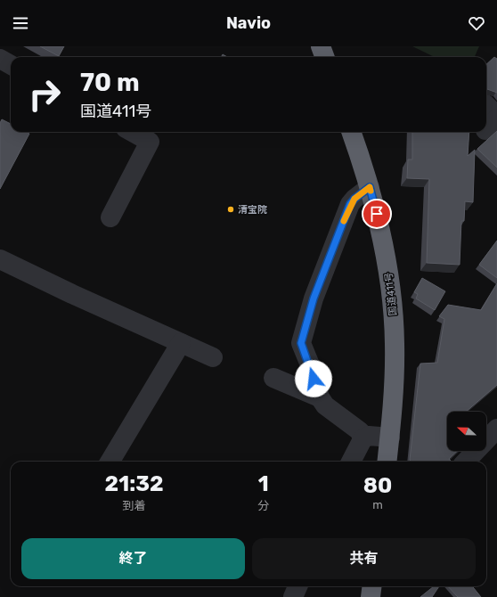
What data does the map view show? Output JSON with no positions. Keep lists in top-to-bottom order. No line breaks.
{"streets":{"highway":["国道411号"]},"places":["清宝院"],"north":"left","page":{"header":"Navio","turn":["70 m","国道411号"],"eta":["21:32","到着","1","分","80","m"],"buttons":["終了","共有"]}}
